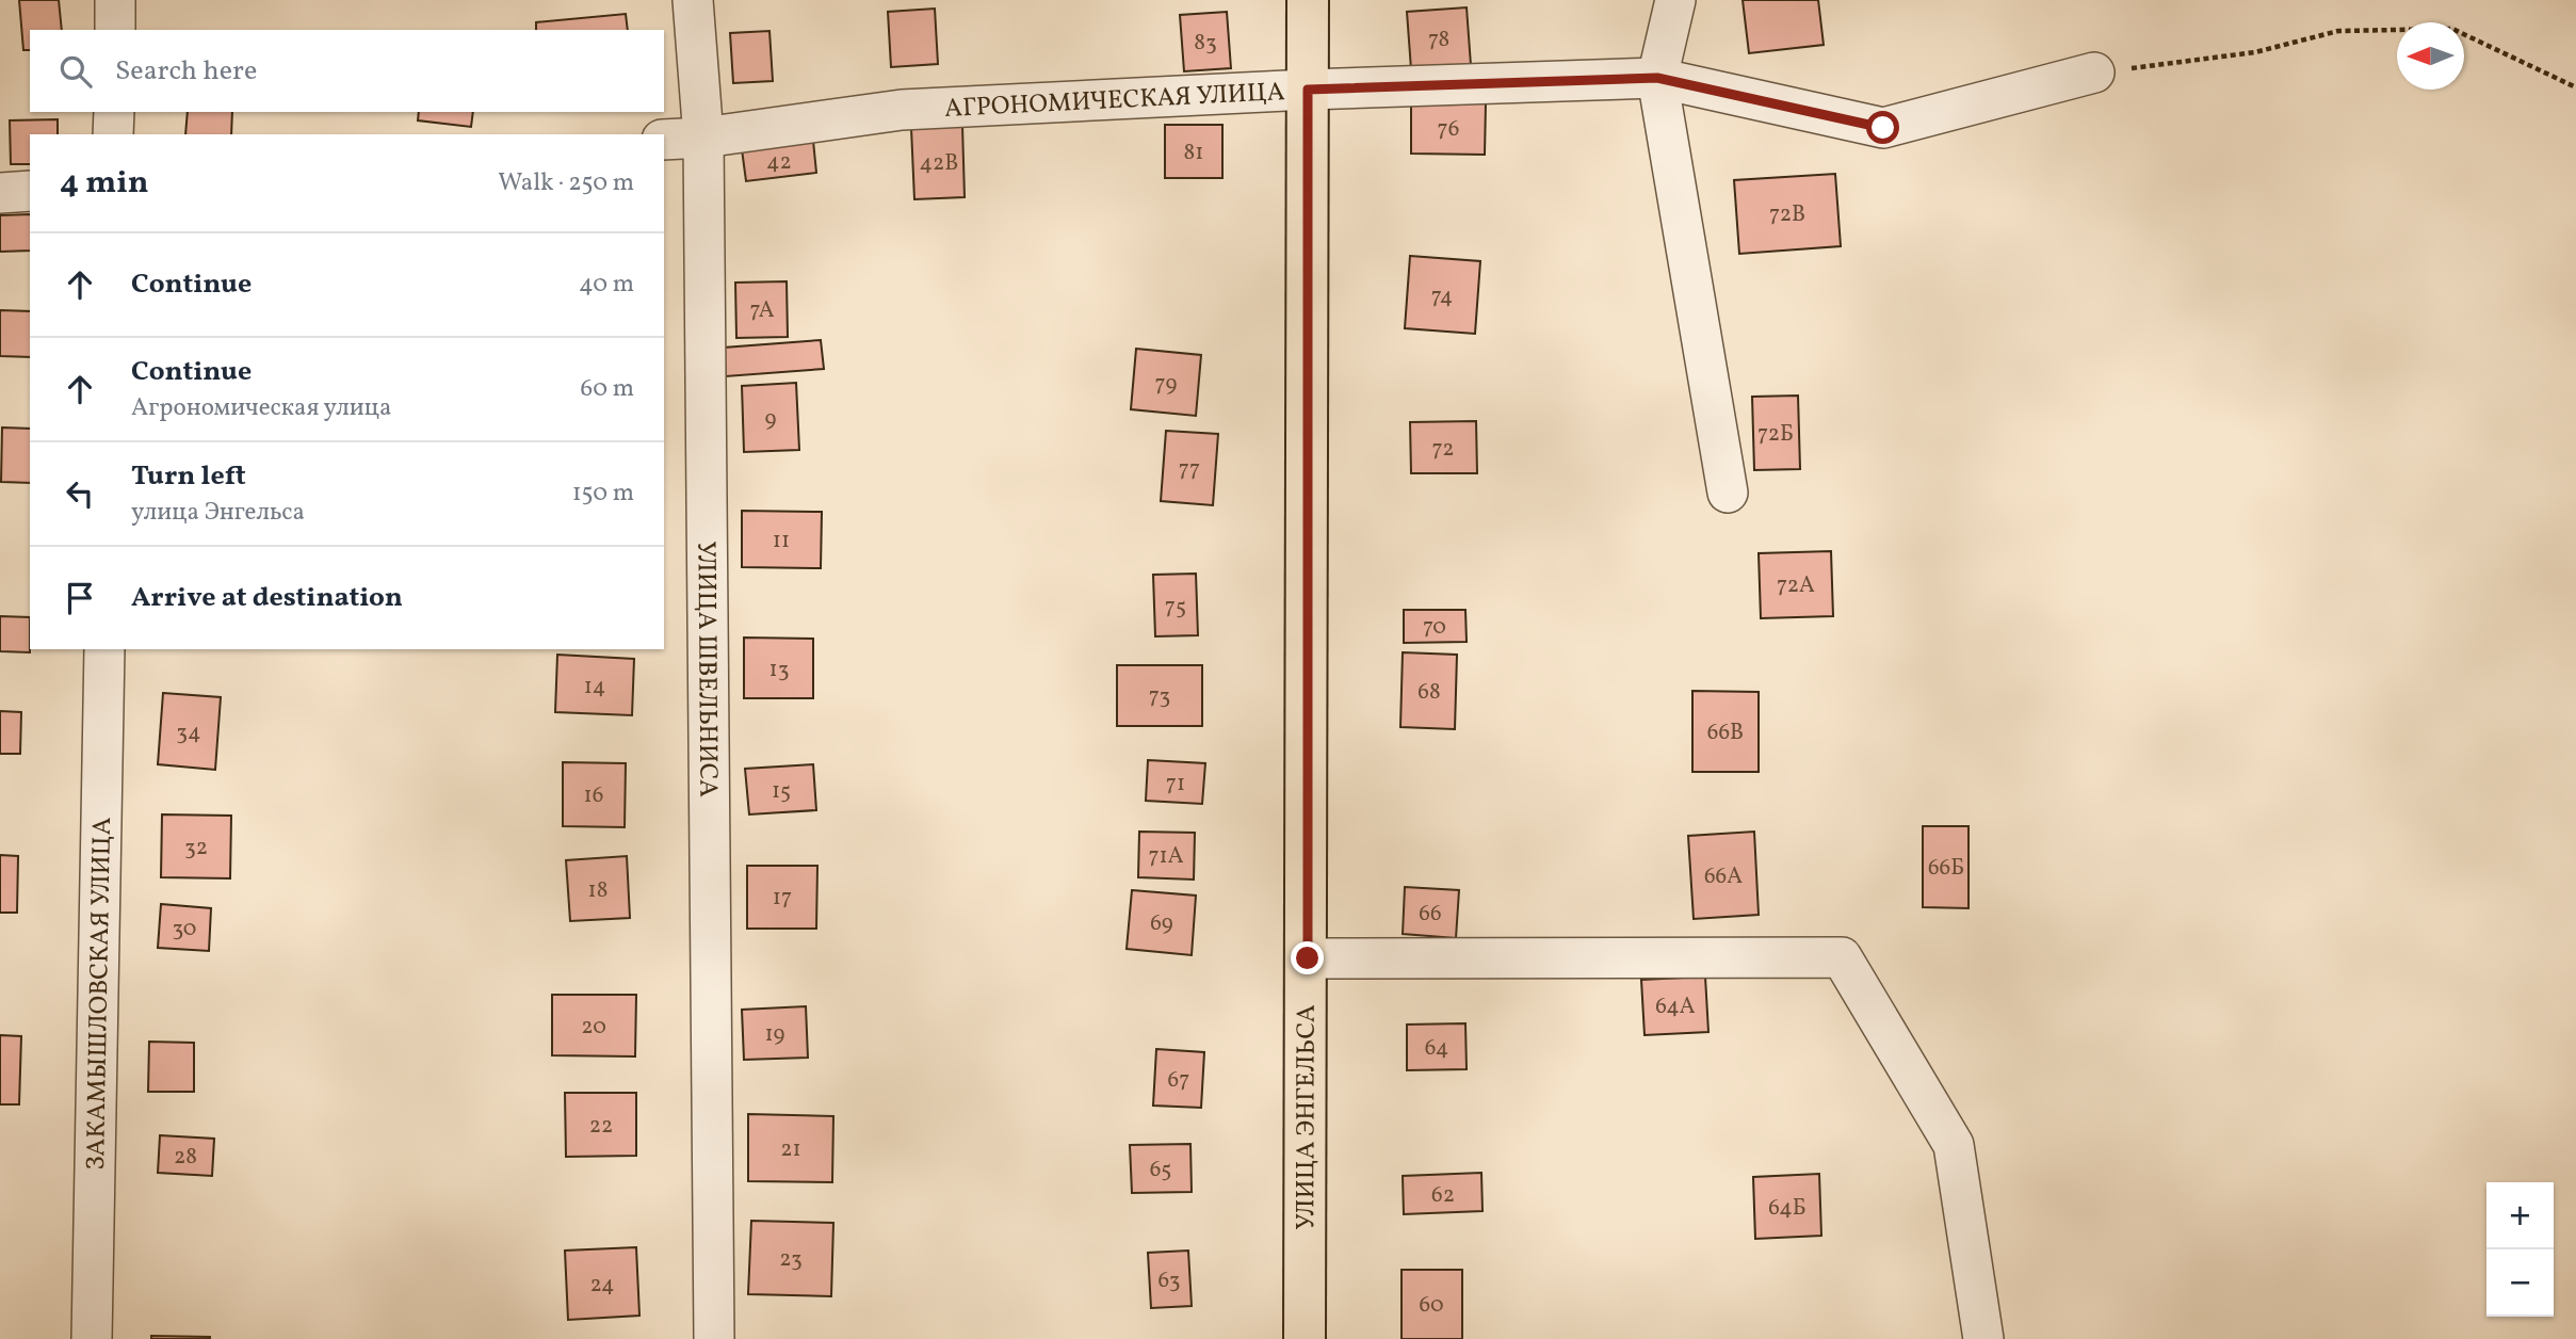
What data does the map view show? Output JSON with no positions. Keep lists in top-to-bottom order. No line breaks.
{"streets":{"main road":["УЛИЦА ЭНГЕЛЬСА"],"street":["АГРОНОМИЧЕСКАЯ УЛИЦА","УЛИЦА ШВЕЛЬНИСА","ЗАКАМЫШЛОВСКАЯ УЛИЦА"]},"crossings":[["АГРОНОМИЧЕСКАЯ УЛИЦА","УЛИЦА ШВЕЛЬНИСА"],["АГРОНОМИЧЕСКАЯ УЛИЦА","УЛИЦА ЭНГЕЛЬСА"]],"house_numbers":["78","83","76","81","42","42В","72В","74","7А","79","9","72Б","72","77","11","72А","75","70","13","14","68","73","34","66В","71","15","16","32","71А","66Б","66А","18","17","66","69","30","64А","20","19","64","67","22","21","28","65","62","64Б","23","63","24","60"],"north":"left","page":{"search":"Search here","heading":["4 min","Walk · 250 m"],"list":[["Continue","40 m"],["Continue","Агрономическая улица","60 m"],["Turn left","улица Энгельса","150 m"],"Arrive at destination"],"map_buttons":["+","−"]}}
